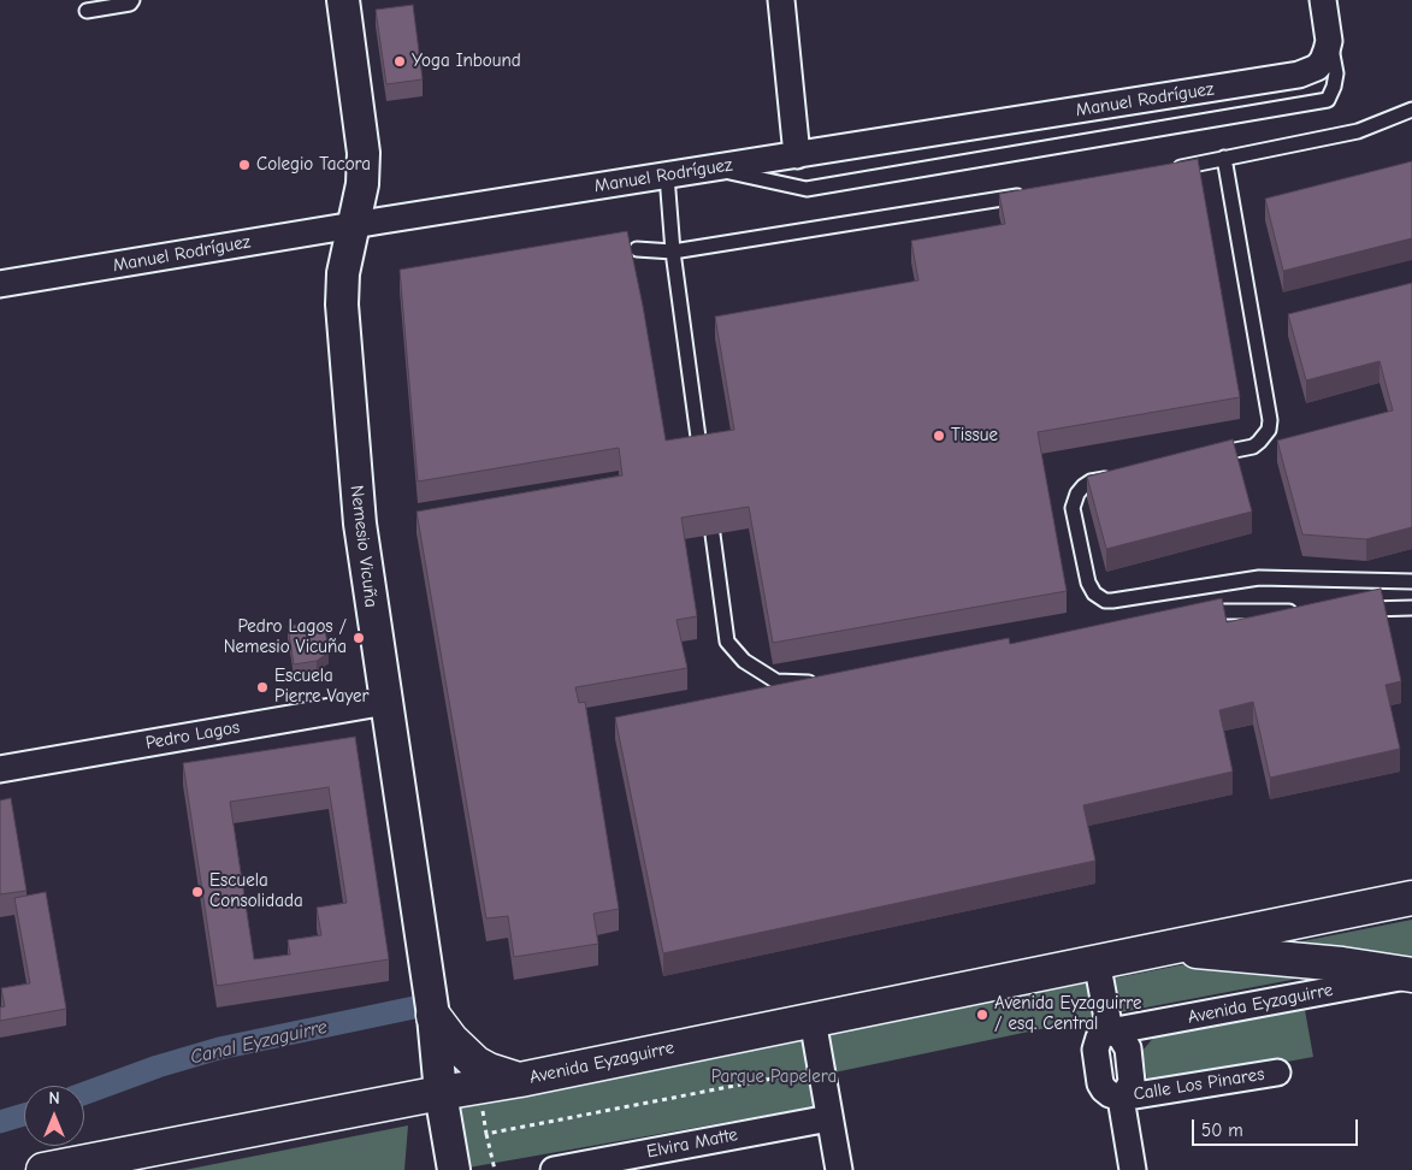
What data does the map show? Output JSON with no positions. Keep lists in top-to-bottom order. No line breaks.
{"streets":{"main road":["Avenida Eyzaguirre"],"street":["Manuel Rodríguez","Nemesio Vicuña","Pedro Lagos","Calle Los Pinares","Elvira Matte"]},"crossings":[["Manuel Rodríguez","Nemesio Vicuña"],["Nemesio Vicuña","Pedro Lagos"],["Nemesio Vicuña","Avenida Eyzaguirre"]],"water":["Canal Eyzaguirre"],"parks":["Parque Papelera"],"places":["Yoga Inbound","Colegio Tacora","Tissue","Pedro Lagos / Nemesio Vicuña","Escuela Pierre Vayer","Escuela Consolidada","Avenida Eyzaguirre / esq. Central"],"scale_bar":"50 m","north":"top"}
